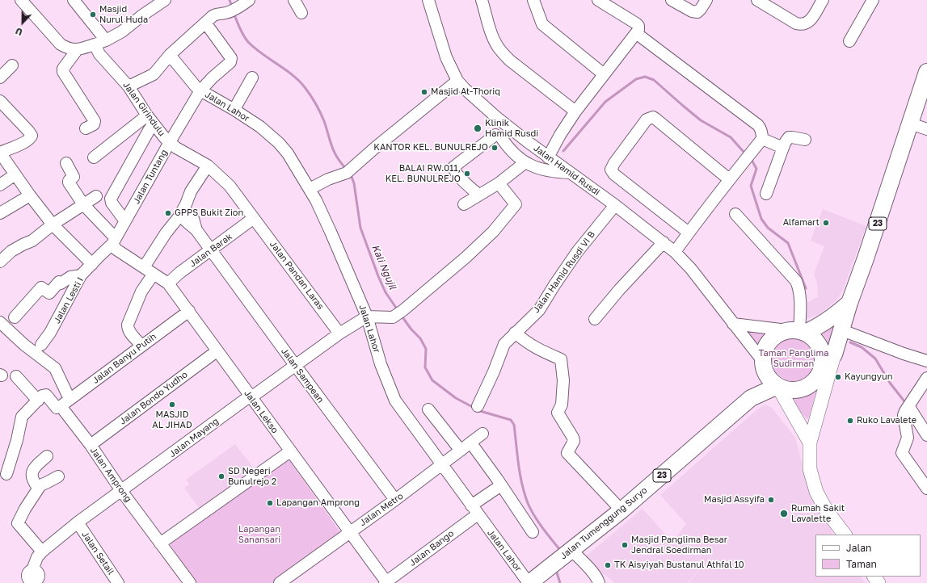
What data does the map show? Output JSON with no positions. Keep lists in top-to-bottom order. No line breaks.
{"streets":{"highway":["23","Jalan Tumenggung Suryo"],"street":["Jalan Lahor","Jalan Girindulu","Jalan Hamid Rusdi","Jalan Tuntang","Jalan Barak","Jalan Hamid Rusdi VI B","Jalan Pandan Laras","Jalan Lesti I","Jalan Banyu Putih","Jalan Sampean","Jalan Bondo Yudho","Jalan Lekso","Jalan Mayang","Jalan Amprong","Jalan Metro","Jalan Bango","Jalan Setail"]},"crossings":[["Jalan Lahor","Jalan Tuntang"],["Jalan Lahor","Jalan Mayang"],["Jalan Lahor","Jalan Metro"],["Jalan Lahor","Jalan Tumenggung Suryo"],["Jalan Lahor","Jalan Bango"],["Jalan Girindulu","Jalan Tuntang"],["Jalan Girindulu","Jalan Barak"],["Jalan Girindulu","Jalan Pandan Laras"],["Jalan Hamid Rusdi","23"],["Jalan Hamid Rusdi","Jalan Hamid Rusdi VI B"],["Jalan Hamid Rusdi","Jalan Tumenggung Suryo"],["Jalan Tuntang","Jalan Lesti I"],["Jalan Tuntang","Jalan Lekso"],["23","Jalan Tumenggung Suryo"],["Jalan Barak","Jalan Pandan Laras"],["Jalan Barak","Jalan Sampean"],["Jalan Barak","Jalan Lekso"],["Jalan Pandan Laras","Jalan Mayang"],["Jalan Lesti I","Jalan Lekso"],["Jalan Banyu Putih","Jalan Lekso"],["Jalan Banyu Putih","Jalan Amprong"],["Jalan Sampean","Jalan Mayang"],["Jalan Sampean","Jalan Metro"],["Jalan Bondo Yudho","Jalan Lekso"],["Jalan Bondo Yudho","Jalan Amprong"],["Jalan Lekso","Jalan Mayang"],["Jalan Lekso","Jalan Metro"],["Jalan Lekso","Jalan Bango"],["Jalan Mayang","Jalan Amprong"],["Jalan Mayang","Jalan Setail"]],"water":["Kali Ngujil"],"parks":["Taman Panglima Sudirman","Lapangan Sanansari"],"places":["Masjid Nurul Huda","Masjid At-Thoriq","Klinik Hamid Rusdi","KANTOR KEL. BUNULREJO","BALAI RW.011, KEL. BUNULREJO","GPPS Bukit Zion","Alfamart","Kayungyun","MASJID AL JIHAD","Ruko Lavalete","SD Negeri Bunulrejo 2","Masjid Assyifa","Lapangan Amprong","Rumah Sakit Lavalette","Masjid Panglima Besar Jendral Soedirman","TK Aisyiyah Bustanul Athfal 10"],"legend":["Jalan","Taman"],"north":"bottom"}
